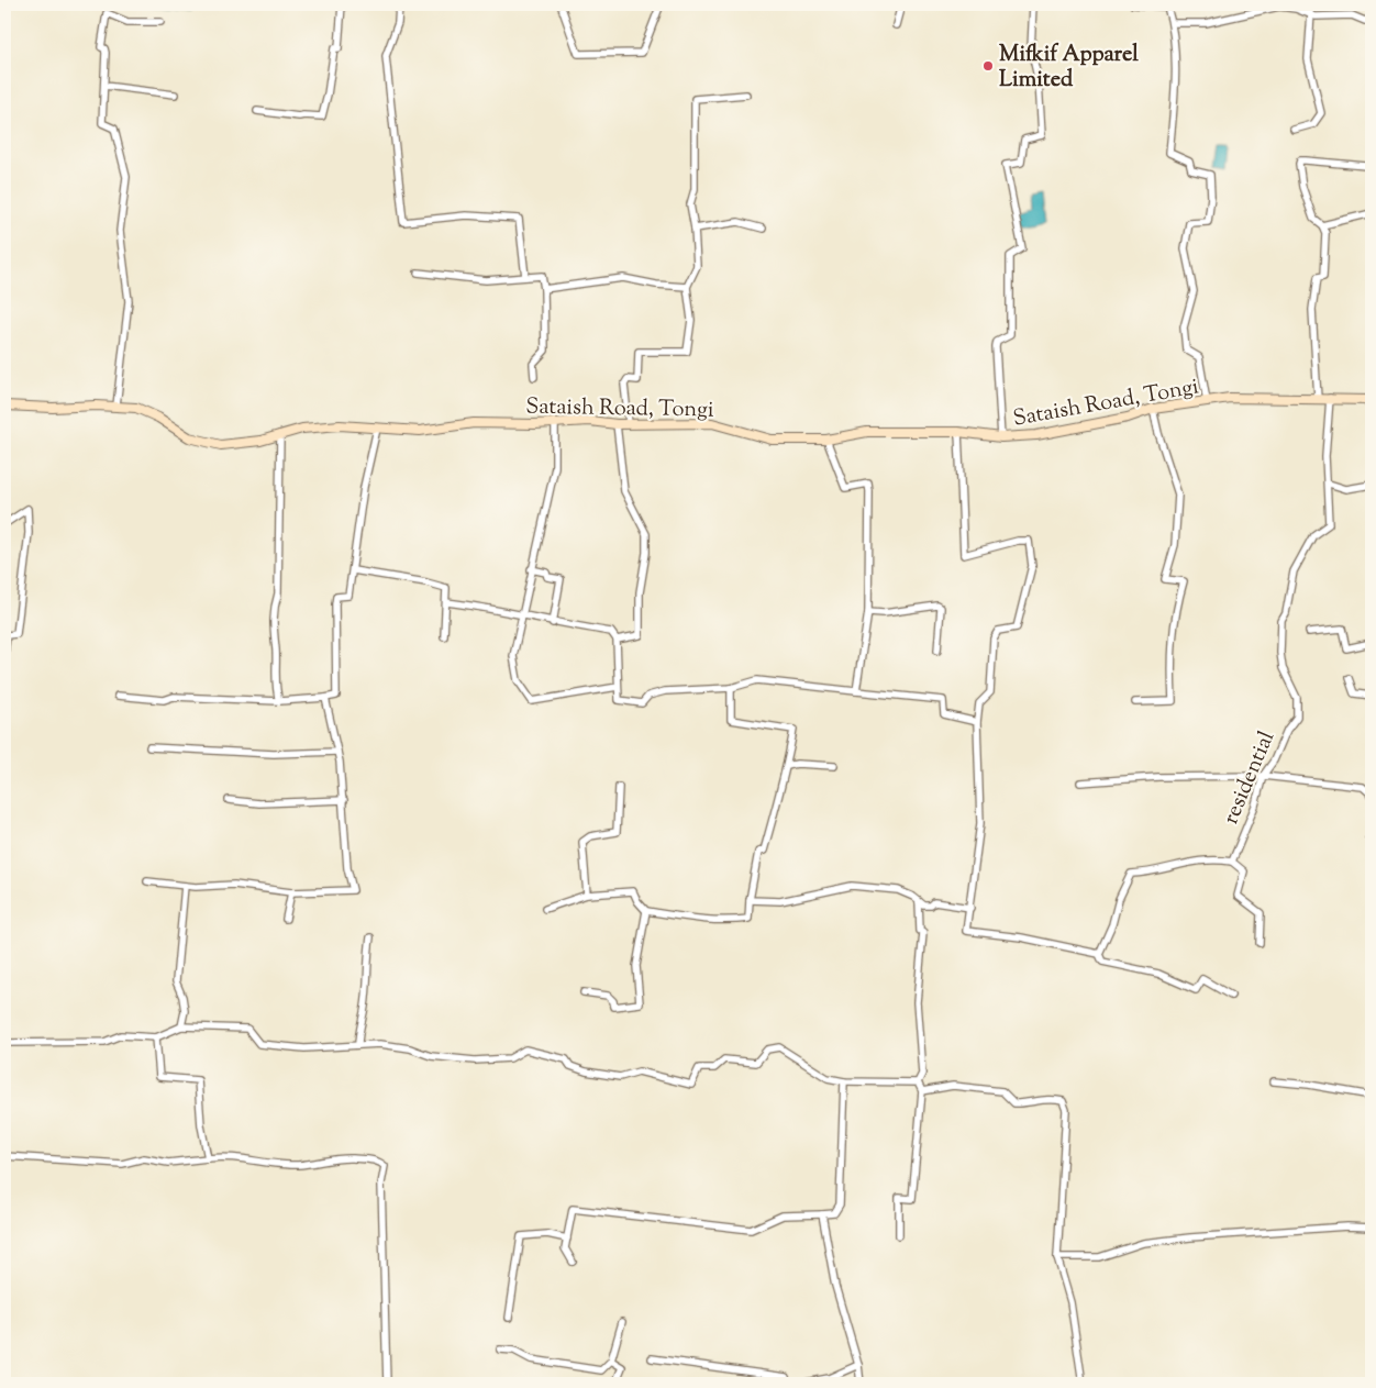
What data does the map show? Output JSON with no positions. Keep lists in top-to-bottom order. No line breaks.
{"streets":{"street":["Sataish Road, Tongi","residential"]},"crossings":[["Sataish Road, Tongi","residential"]],"places":["Mifkif Apparel Limited"]}
